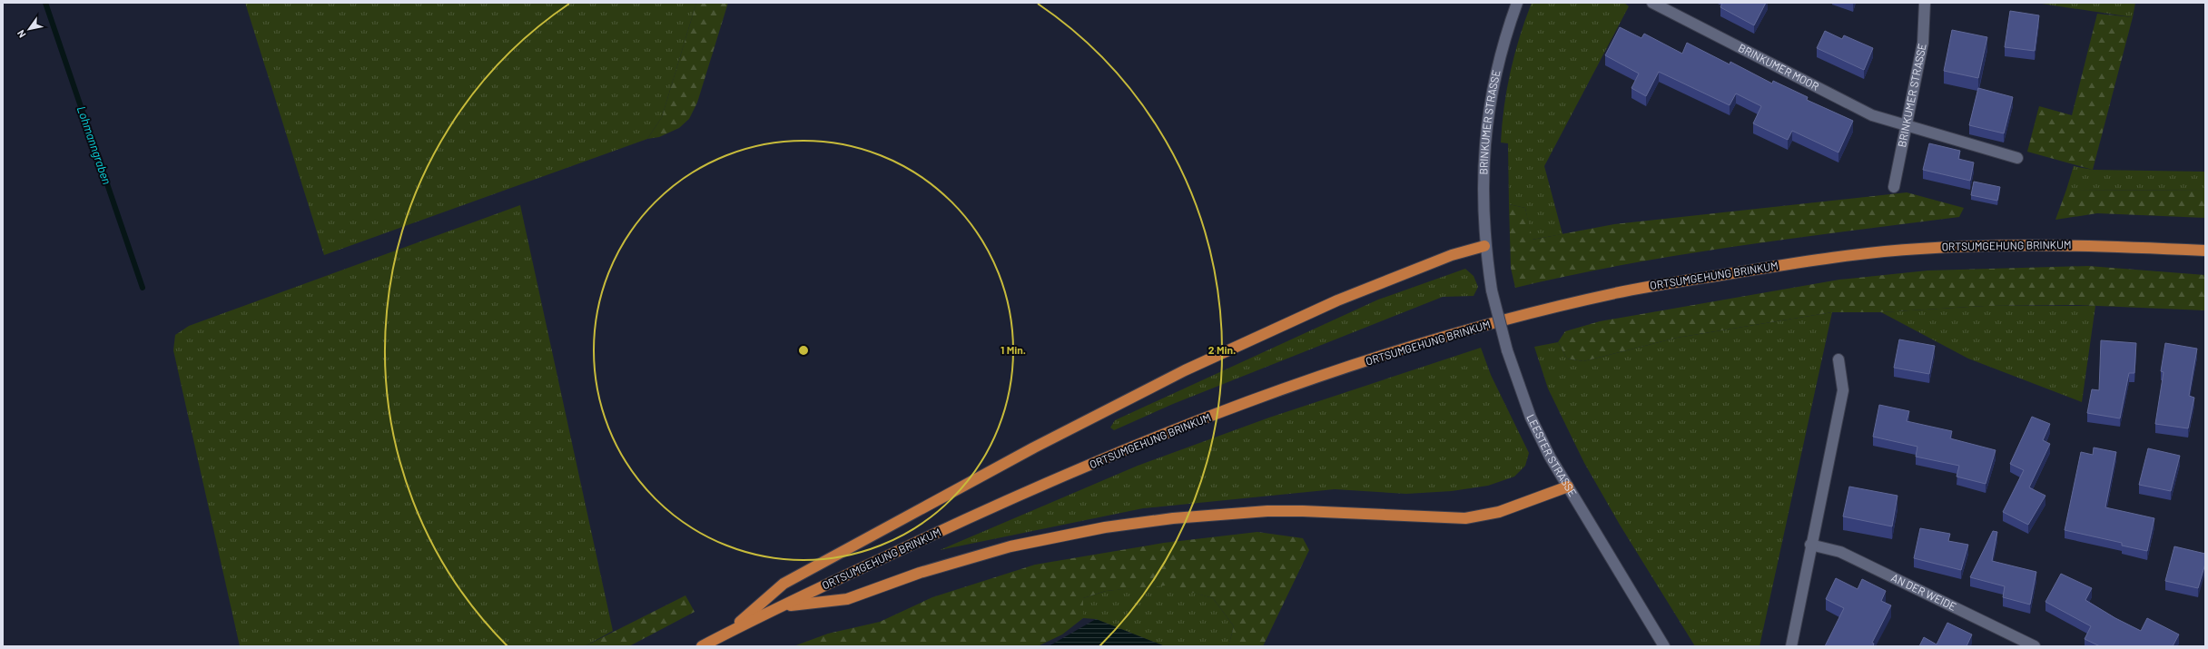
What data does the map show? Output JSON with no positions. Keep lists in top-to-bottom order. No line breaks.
{"streets":{"highway":["ORTSUMGEHUNG BRINKUM"],"street":["BRINKUMER MOOR","BRINKUMER STRASSE","LEESTER STRASSE","AN DER WEIDE"]},"crossings":[["BRINKUMER MOOR","BRINKUMER STRASSE"],["BRINKUMER STRASSE","LEESTER STRASSE"]],"water":["Lohmanngraben"],"north":"bottom left","rings":["1 Min.","2 Min."]}
